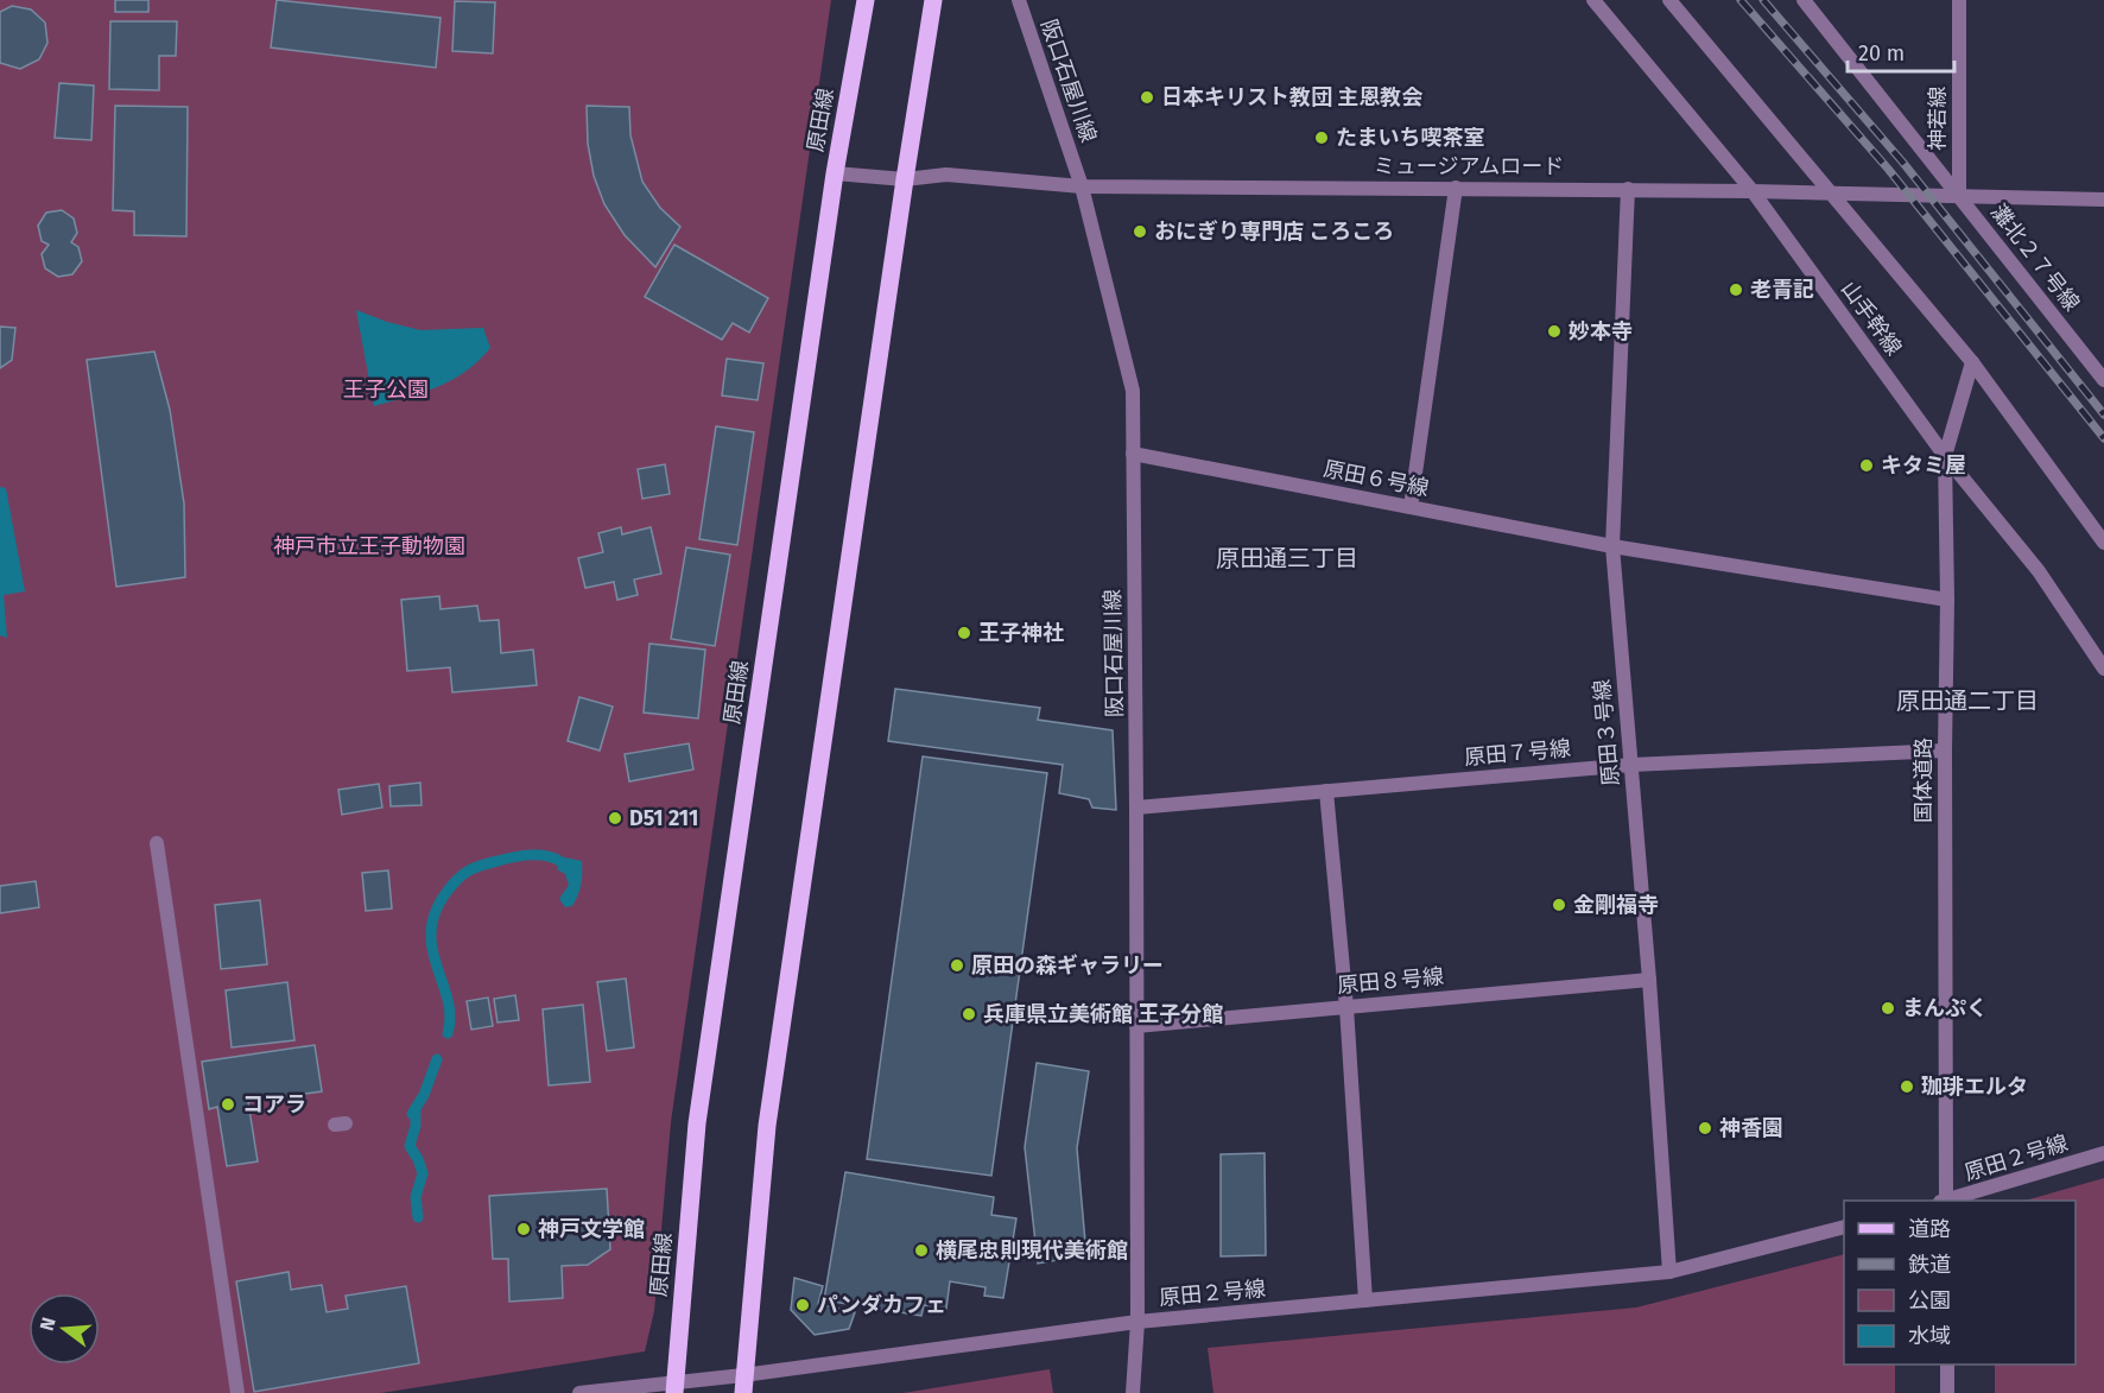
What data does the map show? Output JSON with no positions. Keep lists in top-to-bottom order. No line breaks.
{"streets":{"main road":["原田線"],"street":["阪口石屋川線","神若線","ミュージアムロード","灘北２７号線","山手幹線","原田６号線","原田３号線","原田７号線","国体道路","原田８号線","原田２号線"]},"crossings":[["阪口石屋川線","ミュージアムロード"],["阪口石屋川線","原田６号線"],["阪口石屋川線","原田７号線"],["阪口石屋川線","原田８号線"],["阪口石屋川線","原田２号線"],["神若線","ミュージアムロード"],["神若線","灘北２７号線"],["原田線","ミュージアムロード"],["原田線","原田２号線"],["ミュージアムロード","灘北２７号線"],["ミュージアムロード","山手幹線"],["ミュージアムロード","原田３号線"],["山手幹線","国体道路"],["原田６号線","原田３号線"],["原田６号線","国体道路"],["原田３号線","原田７号線"],["原田３号線","原田８号線"],["原田３号線","原田２号線"],["原田７号線","国体道路"]],"districts":["原田通三丁目","原田通二丁目"],"parks":["王子公園","神戸市立王子動物園"],"places":["日本キリスト教団 主恩教会","たまいち喫茶室","おにぎり専門店 ころころ","老青記","妙本寺","キタミ屋","王子神社","D51 211","金剛福寺","原田の森ギャラリー","まんぷく","兵庫県立美術館 王子分館","珈琲エルタ","コアラ","神香園","神戸文学館","横尾忠則現代美術館","パンダカフェ"],"legend":["道路","鉄道","公園","水域"],"scale_bar":"20 m","north":"left"}
